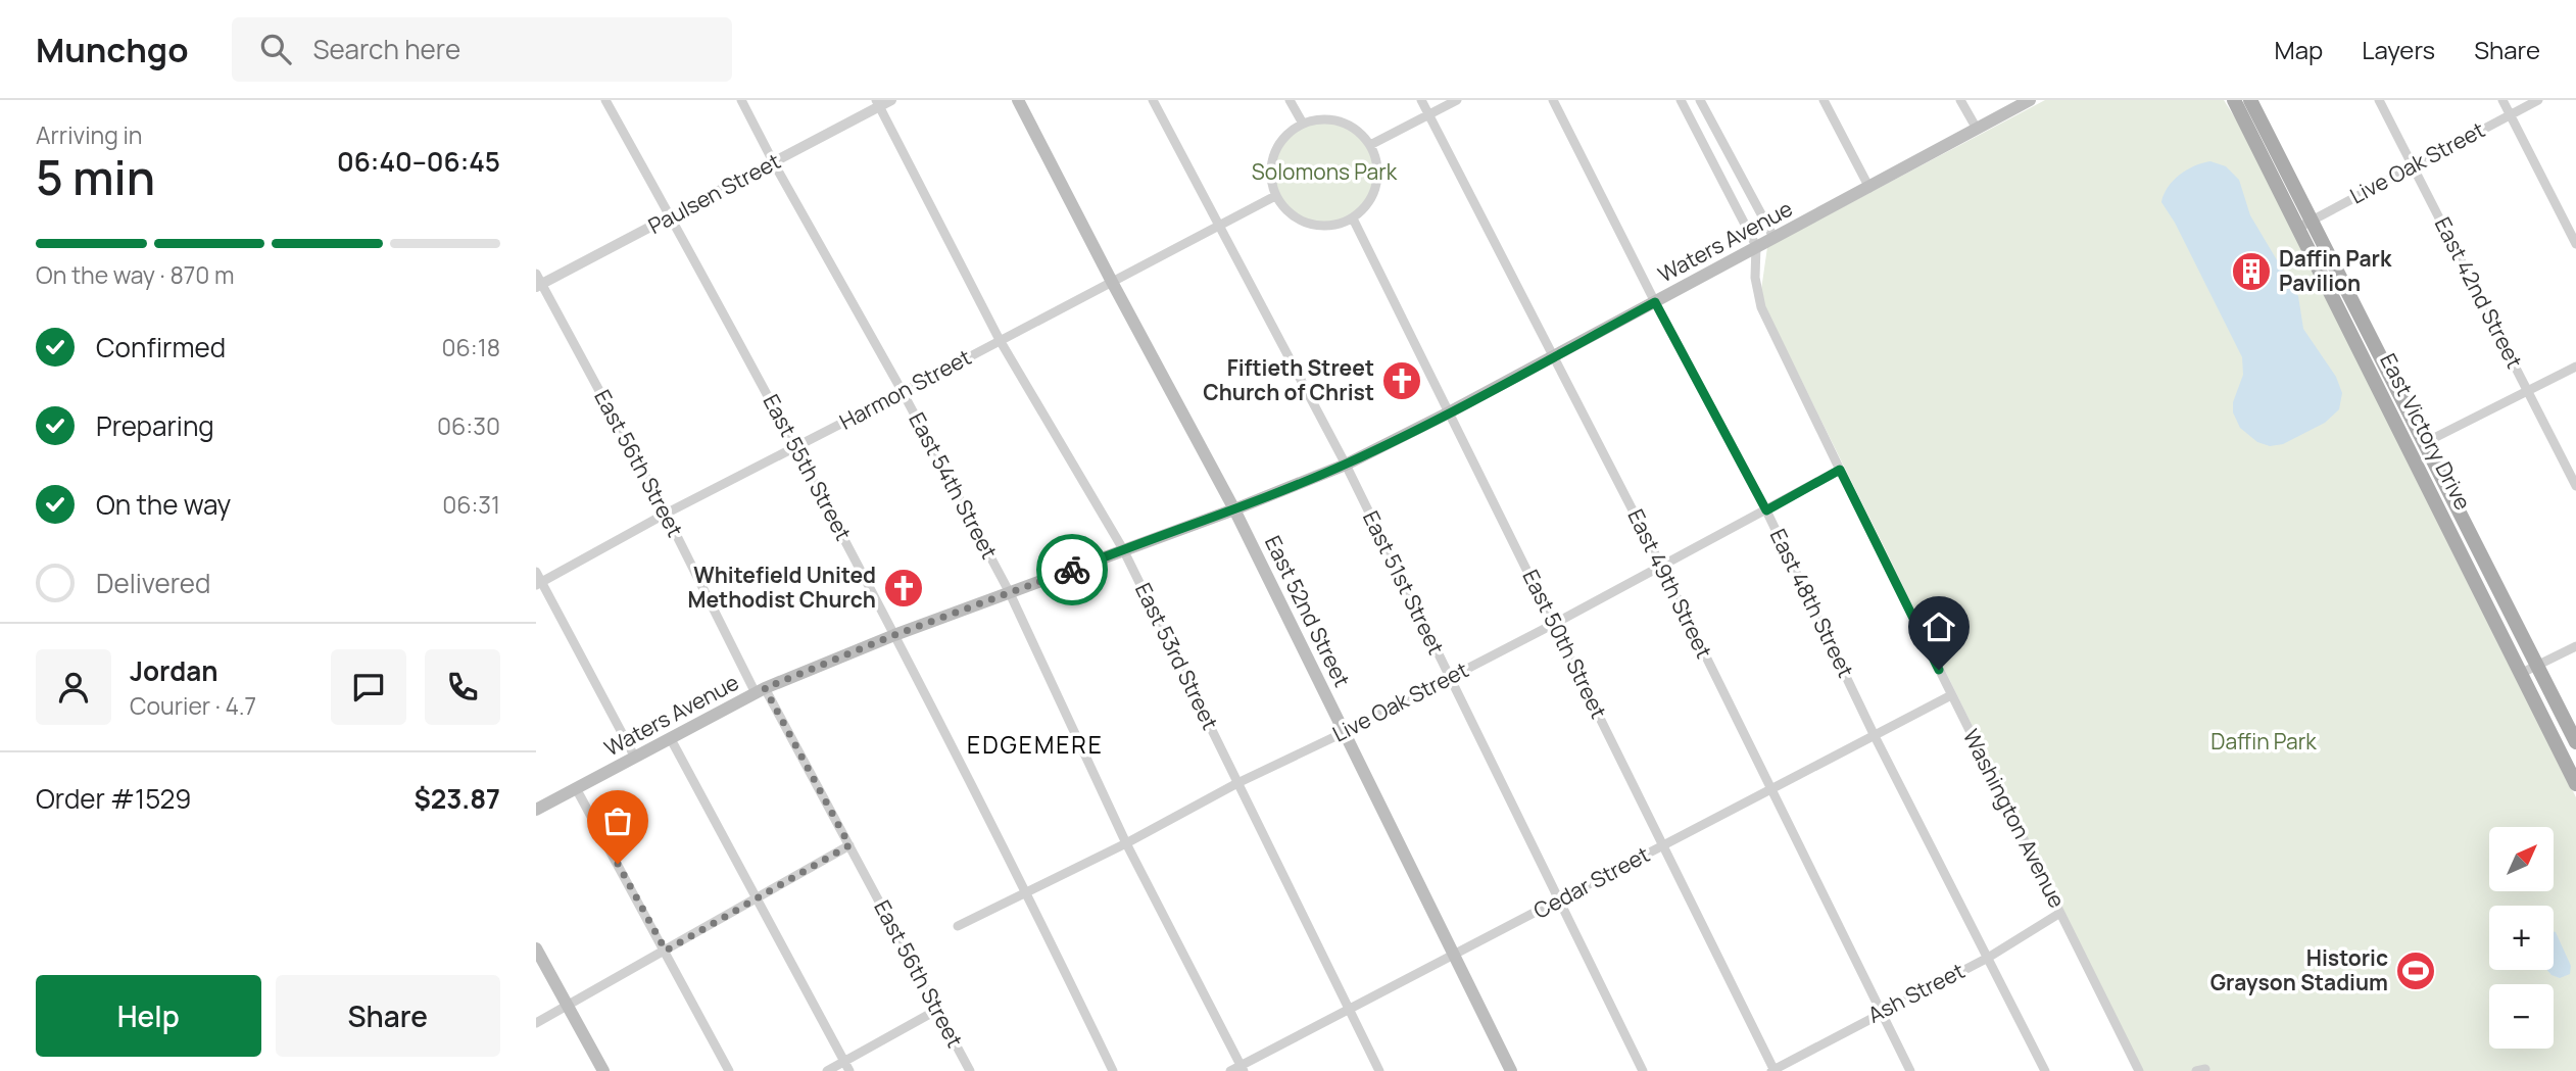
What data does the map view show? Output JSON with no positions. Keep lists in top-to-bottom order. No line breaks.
{"streets":{"main road":["Waters Avenue","East Victory Drive","East 52nd Street"],"street":["Live Oak Street","Paulsen Street","East 42nd Street","Harmon Street","East 56th Street","East 55th Street","East 54th Street","East 51st Street","East 49th Street","East 48th Street","East 50th Street","East 53rd Street","Washington Avenue","Cedar Street","Ash Street"]},"crossings":[["Live Oak Street","East 42nd Street"],["Live Oak Street","East Victory Drive"],["Live Oak Street","East 55th Street"],["Live Oak Street","East 54th Street"],["Live Oak Street","East 51st Street"],["Live Oak Street","East 49th Street"],["Live Oak Street","East 48th Street"],["Live Oak Street","East 52nd Street"],["Live Oak Street","East 50th Street"],["Live Oak Street","East 53rd Street"],["Live Oak Street","Washington Avenue"],["Paulsen Street","East 56th Street"],["Paulsen Street","East 55th Street"],["Paulsen Street","East 54th Street"],["Paulsen Street","East 53rd Street"],["Waters Avenue","East 56th Street"],["Waters Avenue","East 55th Street"],["Waters Avenue","East 54th Street"],["Waters Avenue","East 51st Street"],["Waters Avenue","East 49th Street"],["Waters Avenue","East 48th Street"],["Waters Avenue","East 52nd Street"],["Waters Avenue","East 50th Street"],["Waters Avenue","East 53rd Street"],["Waters Avenue","Washington Avenue"],["Harmon Street","East 56th Street"],["Harmon Street","East 55th Street"],["Harmon Street","East 54th Street"],["Harmon Street","East 51st Street"],["Harmon Street","East 52nd Street"],["Harmon Street","East 50th Street"],["Harmon Street","East 53rd Street"],["East 54th Street","Cedar Street"],["East 51st Street","Cedar Street"],["East 49th Street","Cedar Street"],["East 49th Street","Ash Street"],["East 48th Street","Cedar Street"],["East 48th Street","Ash Street"],["East 52nd Street","Cedar Street"],["East 50th Street","Cedar Street"],["East 50th Street","Ash Street"],["East 53rd Street","Cedar Street"],["Washington Avenue","Cedar Street"],["Washington Avenue","Ash Street"]],"districts":["EDGEMERE"],"parks":["Solomons Park","Daffin Park"],"places":{"building":["Daffin Park Pavilion"],"church":["Fiftieth Street Church of Christ","Whitefield United Methodist Church"],"sports":["Historic Grayson Stadium"]},"north":"top right","page":{"header":"Munchgo","search":"Search here","nav":["Map","Layers","Share"],"heading":["5 min","Arriving in","06:40–06:45"],"panel":["Jordan","Courier · 4.7","Order #1529","$23.87"],"bar":"On the way · 870 m","list":[["Confirmed","06:18"],["Preparing","06:30"],["On the way","06:31"],"Delivered"],"map_buttons":["+","−"],"buttons":["Help","Share"]}}
